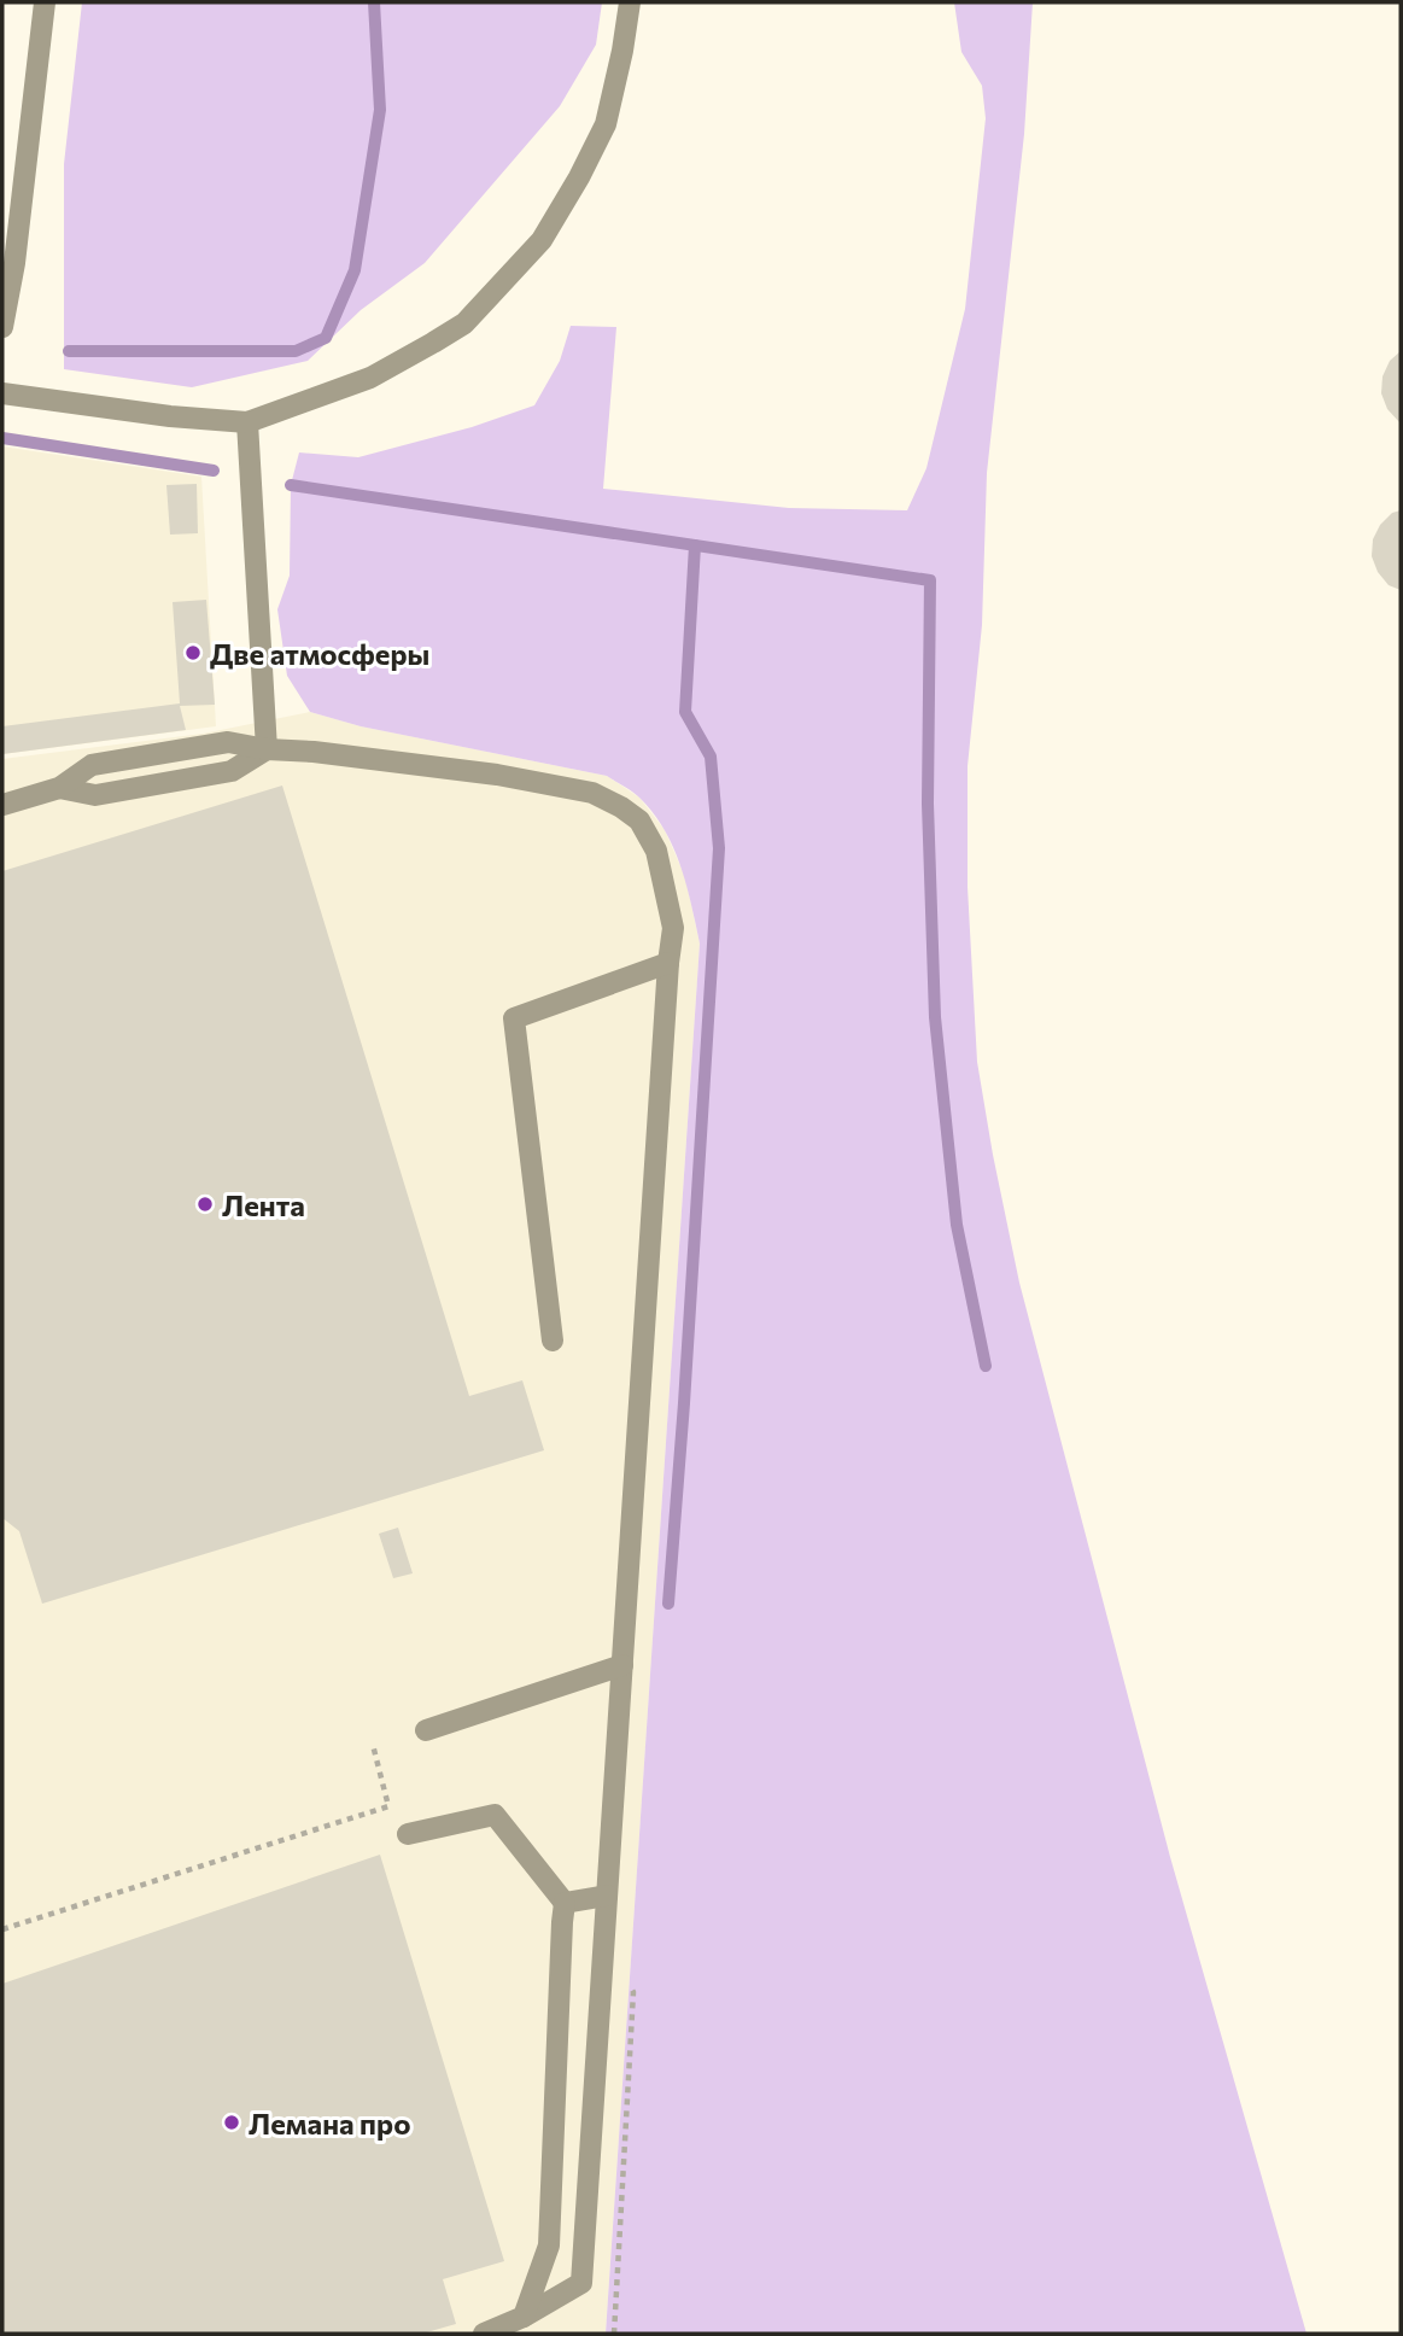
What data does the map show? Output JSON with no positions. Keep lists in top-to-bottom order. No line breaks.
{"places":["Две атмосферы","Лента","Лемана про"]}
